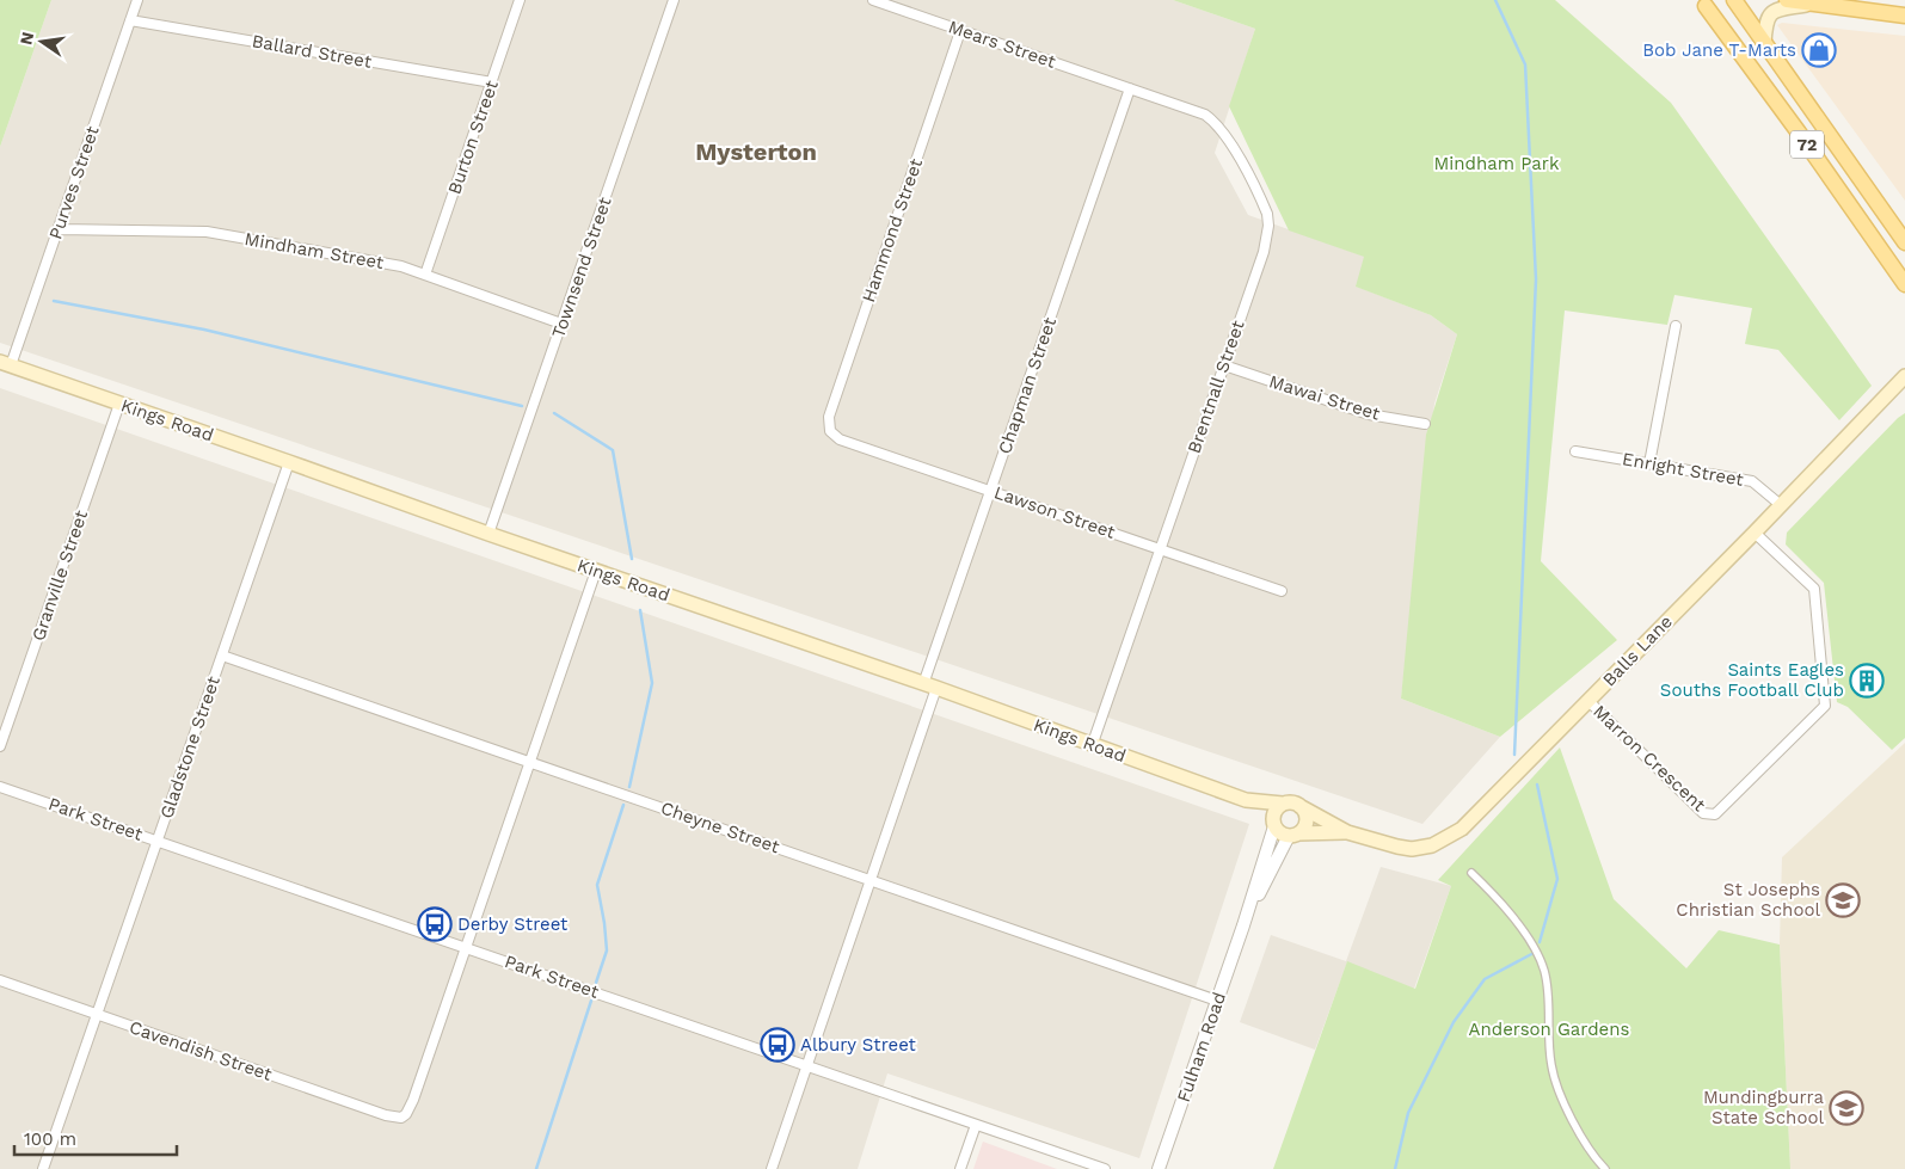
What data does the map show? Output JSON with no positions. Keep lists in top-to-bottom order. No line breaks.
{"streets":{"main road":["72","Kings Road","Balls Lane"],"street":["Mears Street","Ballard Street","Burton Street","Purves Street","Hammond Street","Mindham Street","Townsend Street","Chapman Street","Brentnall Street","Mawai Street","Enright Street","Lawson Street","Granville Street","Gladstone Street","Marron Crescent","Park Street","Cheyne Street","Fulham Road","Cavendish Street"]},"crossings":[["Mears Street","Hammond Street"],["Mears Street","Chapman Street"],["Mears Street","Brentnall Street"],["Ballard Street","Burton Street"],["Ballard Street","Purves Street"],["Burton Street","Mindham Street"],["Purves Street","Mindham Street"],["Purves Street","Kings Road"],["Hammond Street","Lawson Street"],["Mindham Street","Townsend Street"],["Townsend Street","Kings Road"],["Chapman Street","Brentnall Street"],["Chapman Street","Kings Road"],["Chapman Street","Lawson Street"],["Brentnall Street","Mawai Street"],["Brentnall Street","Kings Road"],["Brentnall Street","Lawson Street"],["Kings Road","Granville Street"],["Kings Road","Balls Lane"],["Kings Road","Gladstone Street"],["Kings Road","Fulham Road"],["Enright Street","Balls Lane"],["Balls Lane","Marron Crescent"],["Balls Lane","Fulham Road"],["Gladstone Street","Park Street"],["Gladstone Street","Cheyne Street"],["Gladstone Street","Cavendish Street"],["Park Street","Cavendish Street"],["Cheyne Street","Fulham Road"]],"districts":["Mysterton"],"parks":["Mindham Park","Anderson Gardens"],"places":{"shop":["Bob Jane T-Marts"],"building":["Saints Eagles Souths Football Club"],"school or university":["St Josephs Christian School","Mundingburra State School"],"bus stop":["Derby Street","Albury Street"]},"scale_bar":"100 m","north":"left"}
